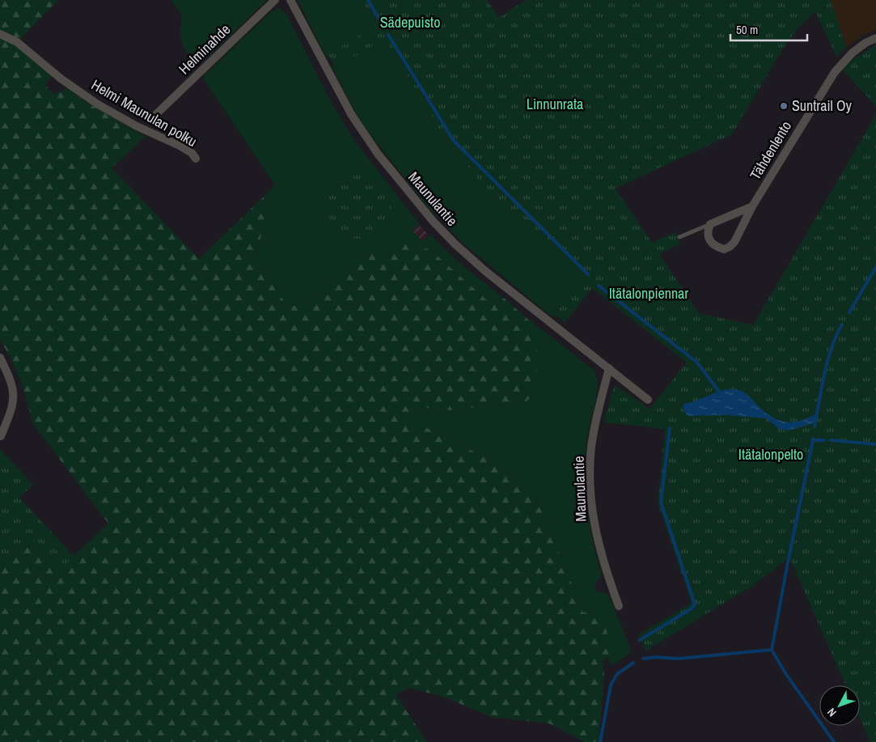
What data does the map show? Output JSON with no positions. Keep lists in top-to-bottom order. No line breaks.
{"streets":{"street":["Helminahde","Helmi Maunulan polku","Tähdenlento","Maunulantie"]},"parks":["Sädepuisto","Linnunrata","Itätalonpiennar","Itätalonpelto"],"places":["Suntrail Oy"],"scale_bar":"50 m","north":"bottom left"}
